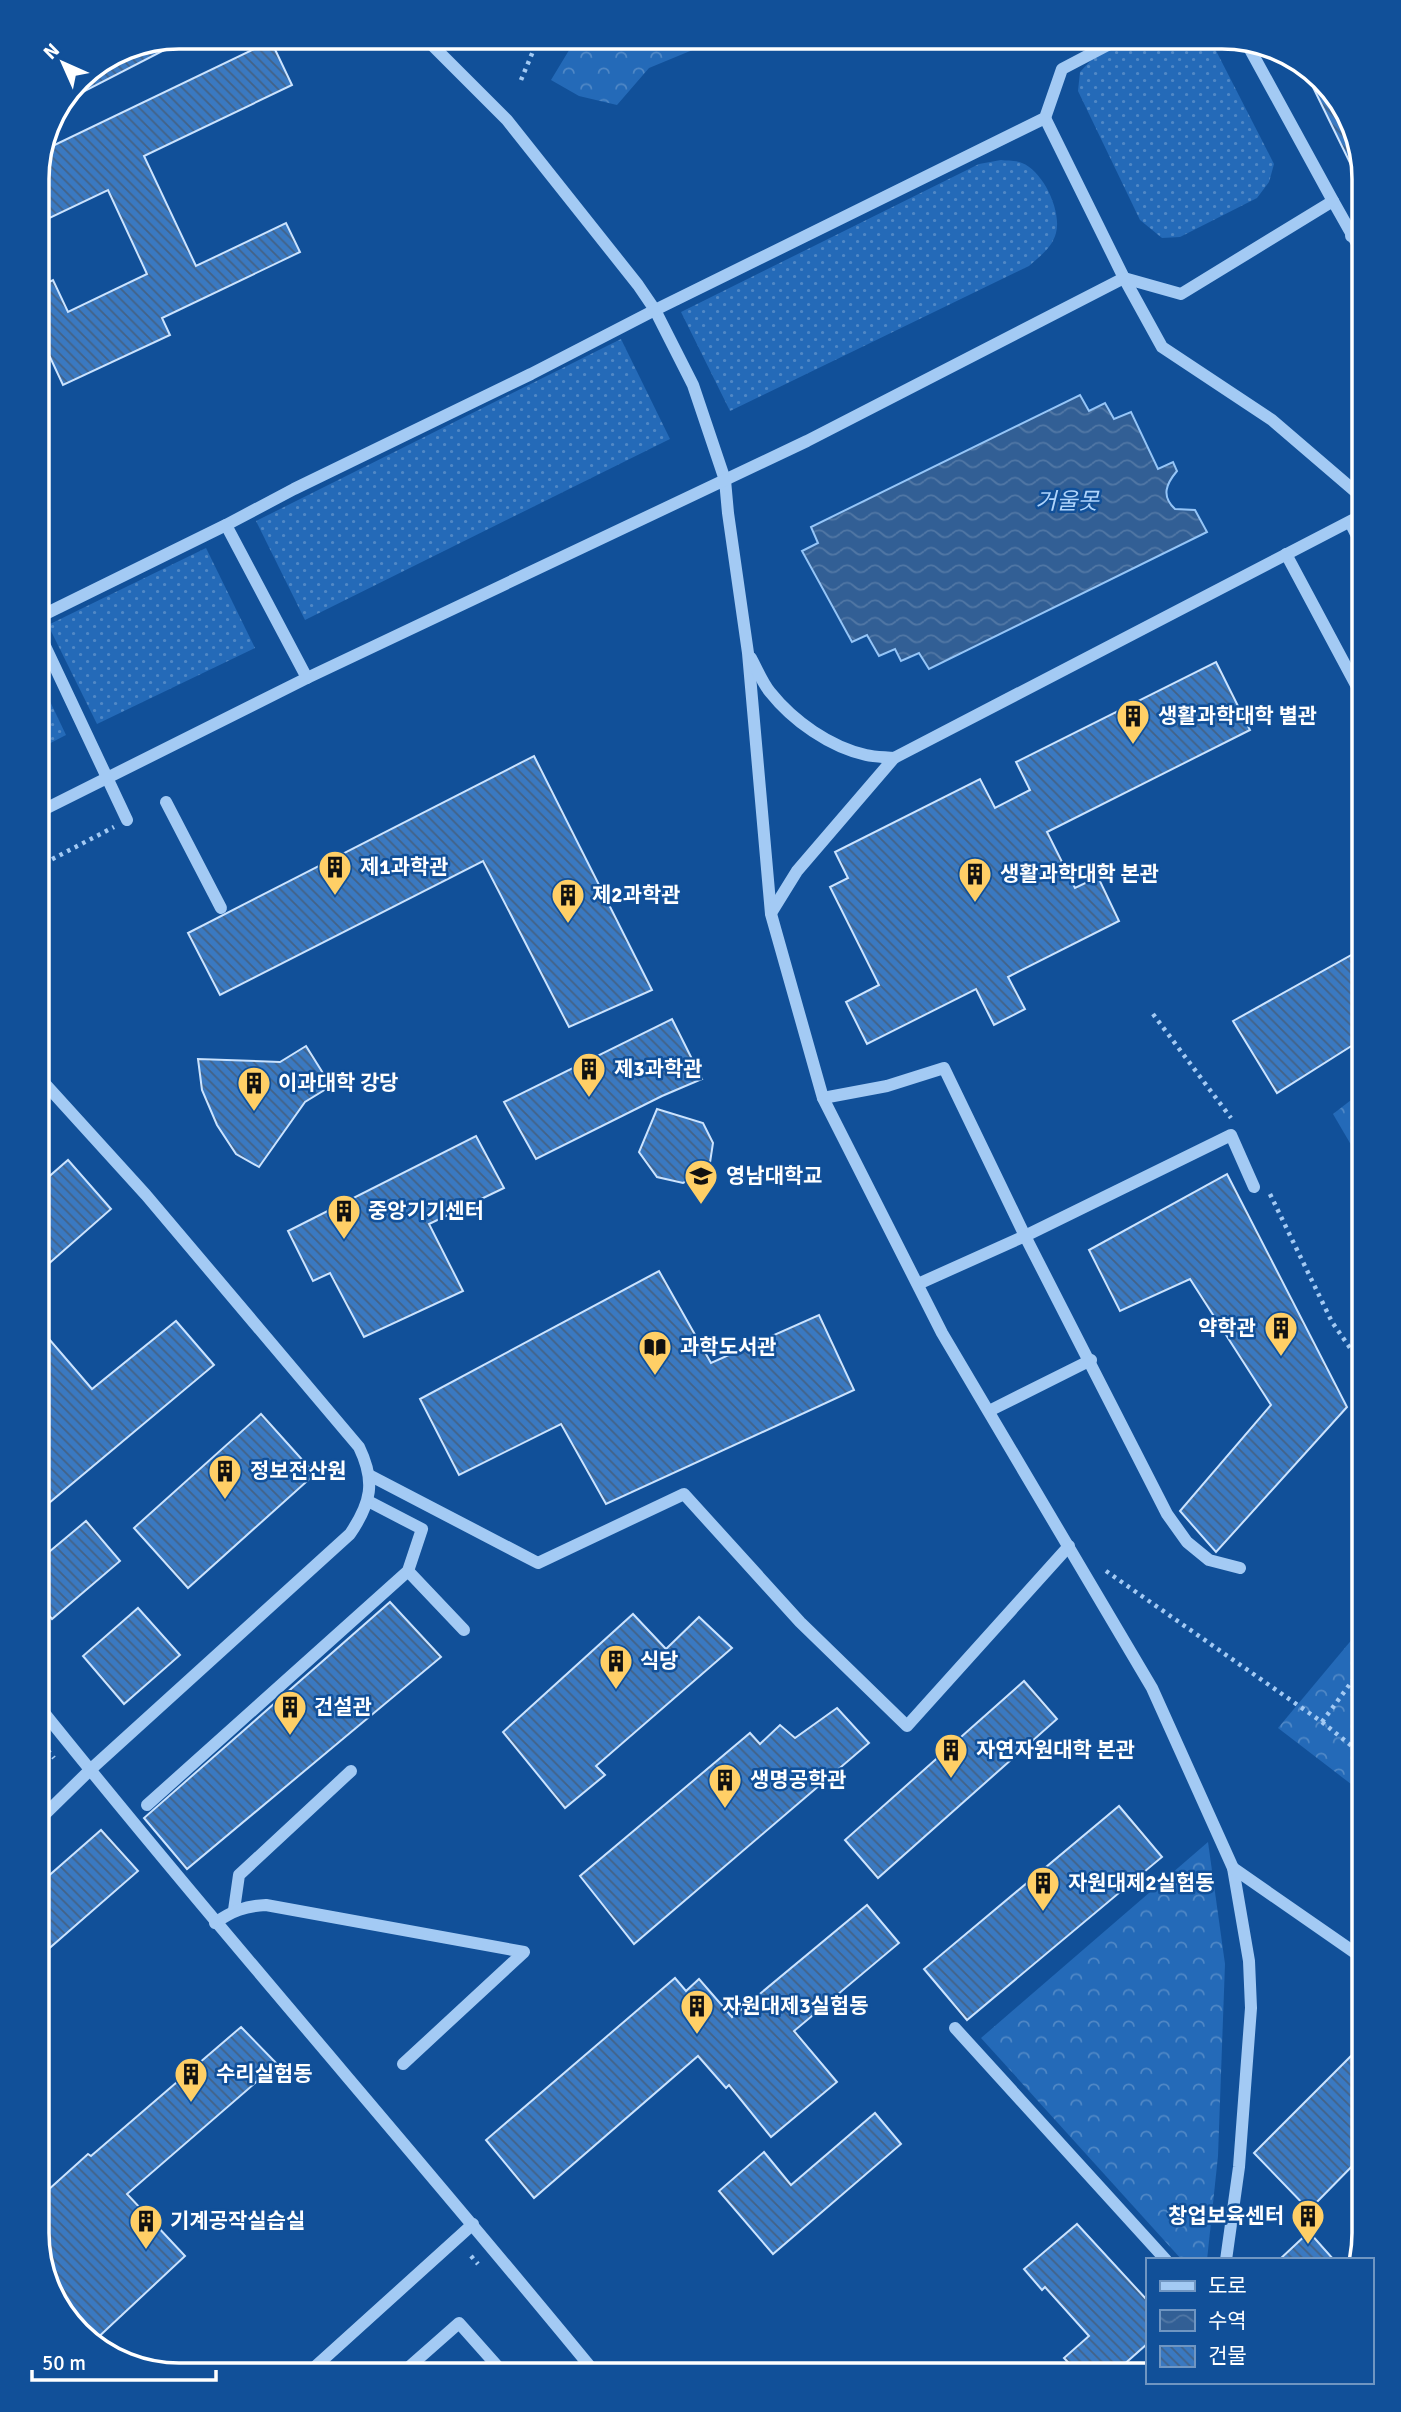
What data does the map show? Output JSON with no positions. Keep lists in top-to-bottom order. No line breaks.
{"water":["거울못"],"places":{"building":["생활과학대학 별관","제1과학관","생활과학대학 본관","제2과학관","제3과학관","이과대학 강당","중앙기기센터","약학관","정보전산원","식당","건설관","자연자원대학 본관","생명공학관","자원대제2실험동","자원대제3실험동","수리실험동","창업보육센터","기계공작실습실"],"school or university":["영남대학교"],"library":["과학도서관"]},"legend":["도로","수역","건물"],"scale_bar":"50 m","north":"top left"}
